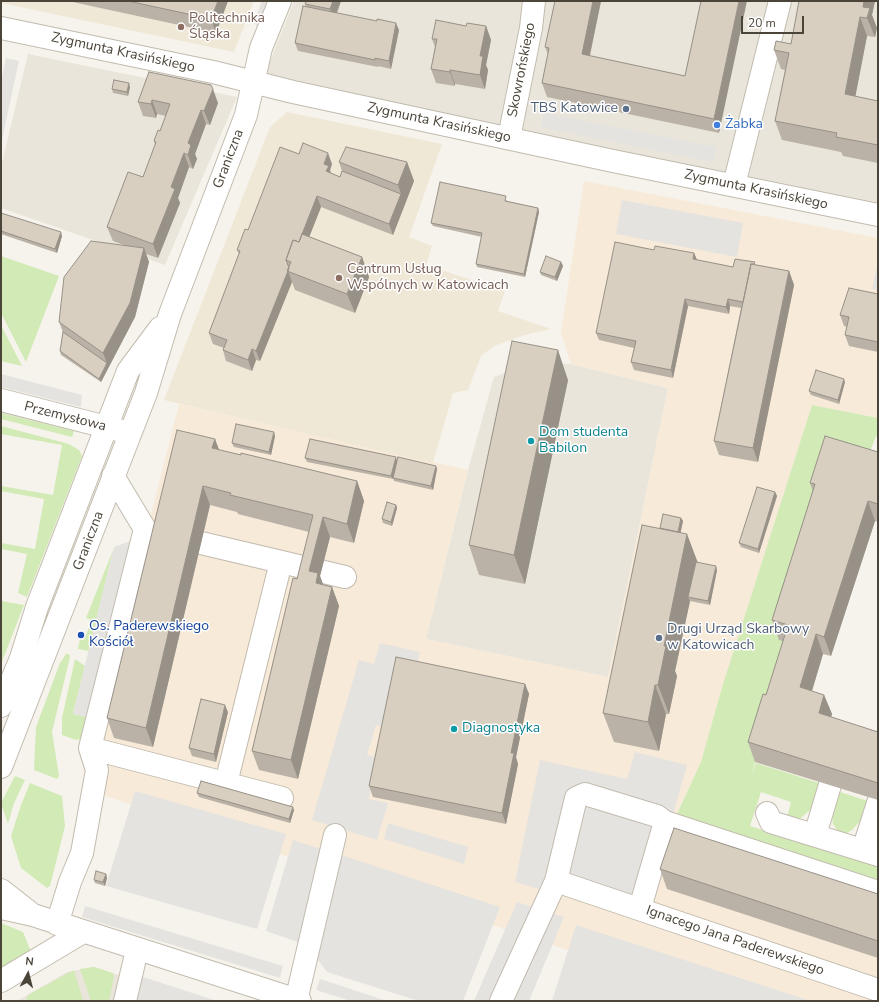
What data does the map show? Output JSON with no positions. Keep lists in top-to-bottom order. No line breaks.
{"streets":{"street":["Zygmunta Krasińskiego","Skowrońskiego","Graniczna","Przemysłowa","Ignacego Jana Paderewskiego"]},"crossings":[["Zygmunta Krasińskiego","Skowrońskiego"],["Zygmunta Krasińskiego","Graniczna"],["Graniczna","Przemysłowa"]],"places":["Politechnika Śląska","TBS Katowice","Żabka","Centrum Usług Wspólnych w Katowicach","Dom studenta Babilon","Os. Paderewskiego Kościół","Drugi Urząd Skarbowy w Katowicach","Diagnostyka"],"scale_bar":"20 m","north":"top"}
